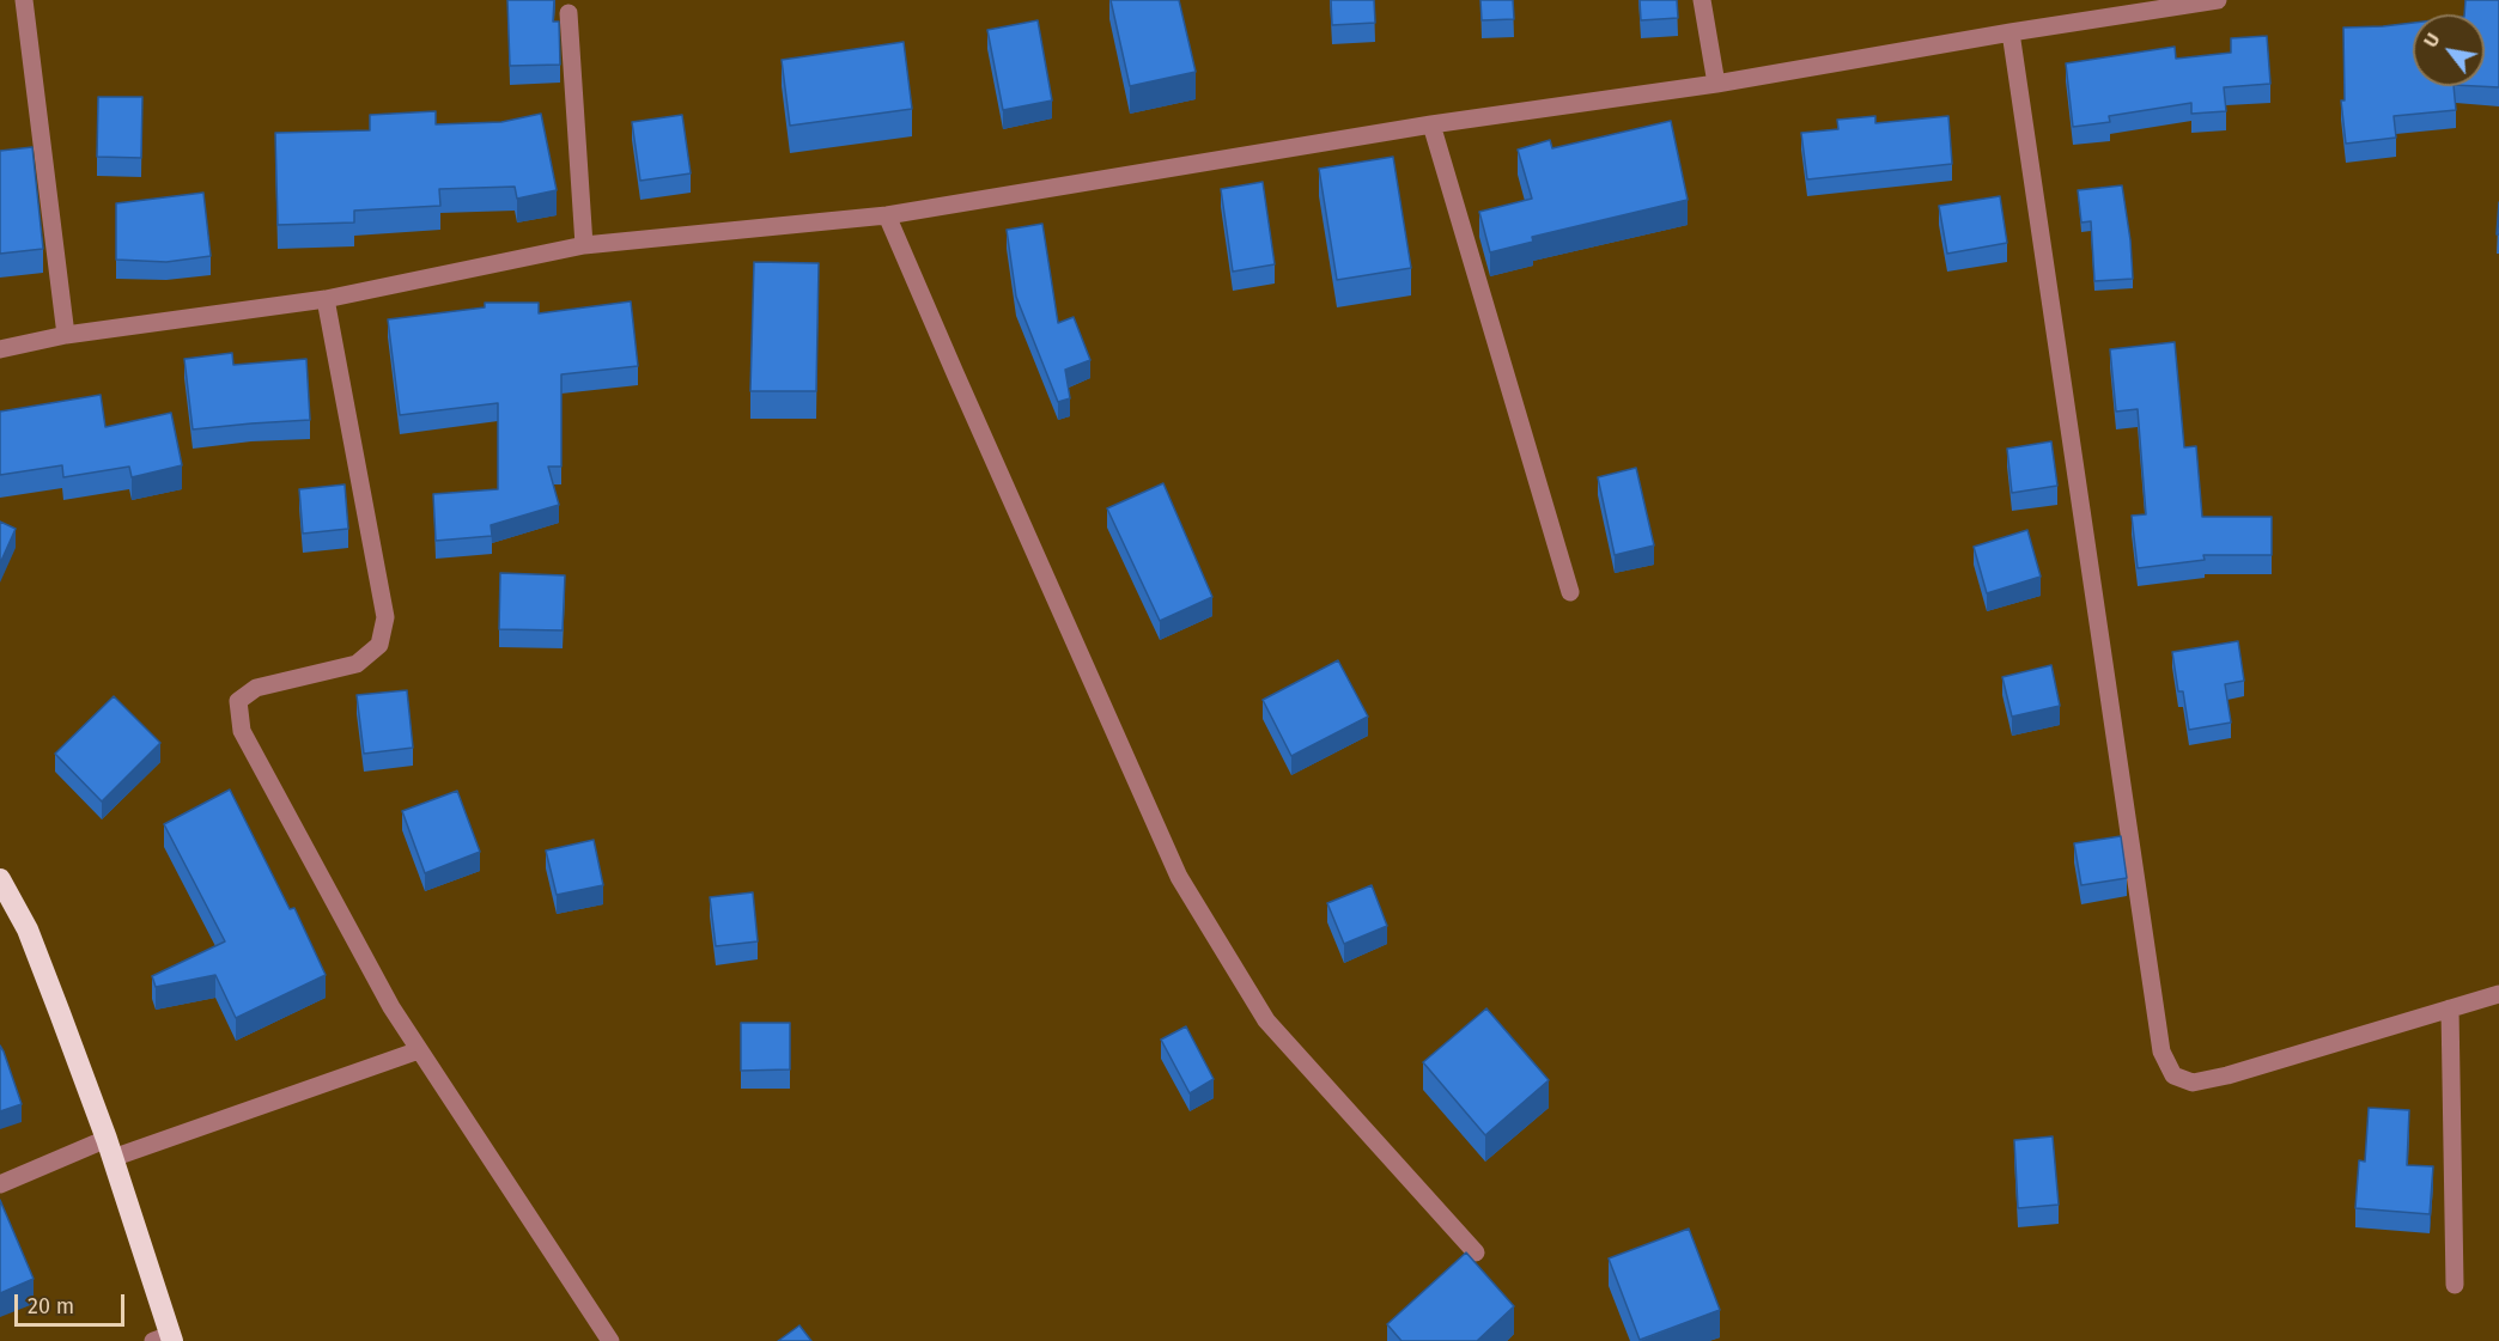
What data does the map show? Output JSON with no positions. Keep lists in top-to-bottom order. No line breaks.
{"scale_bar":"20 m","north":"top left"}
